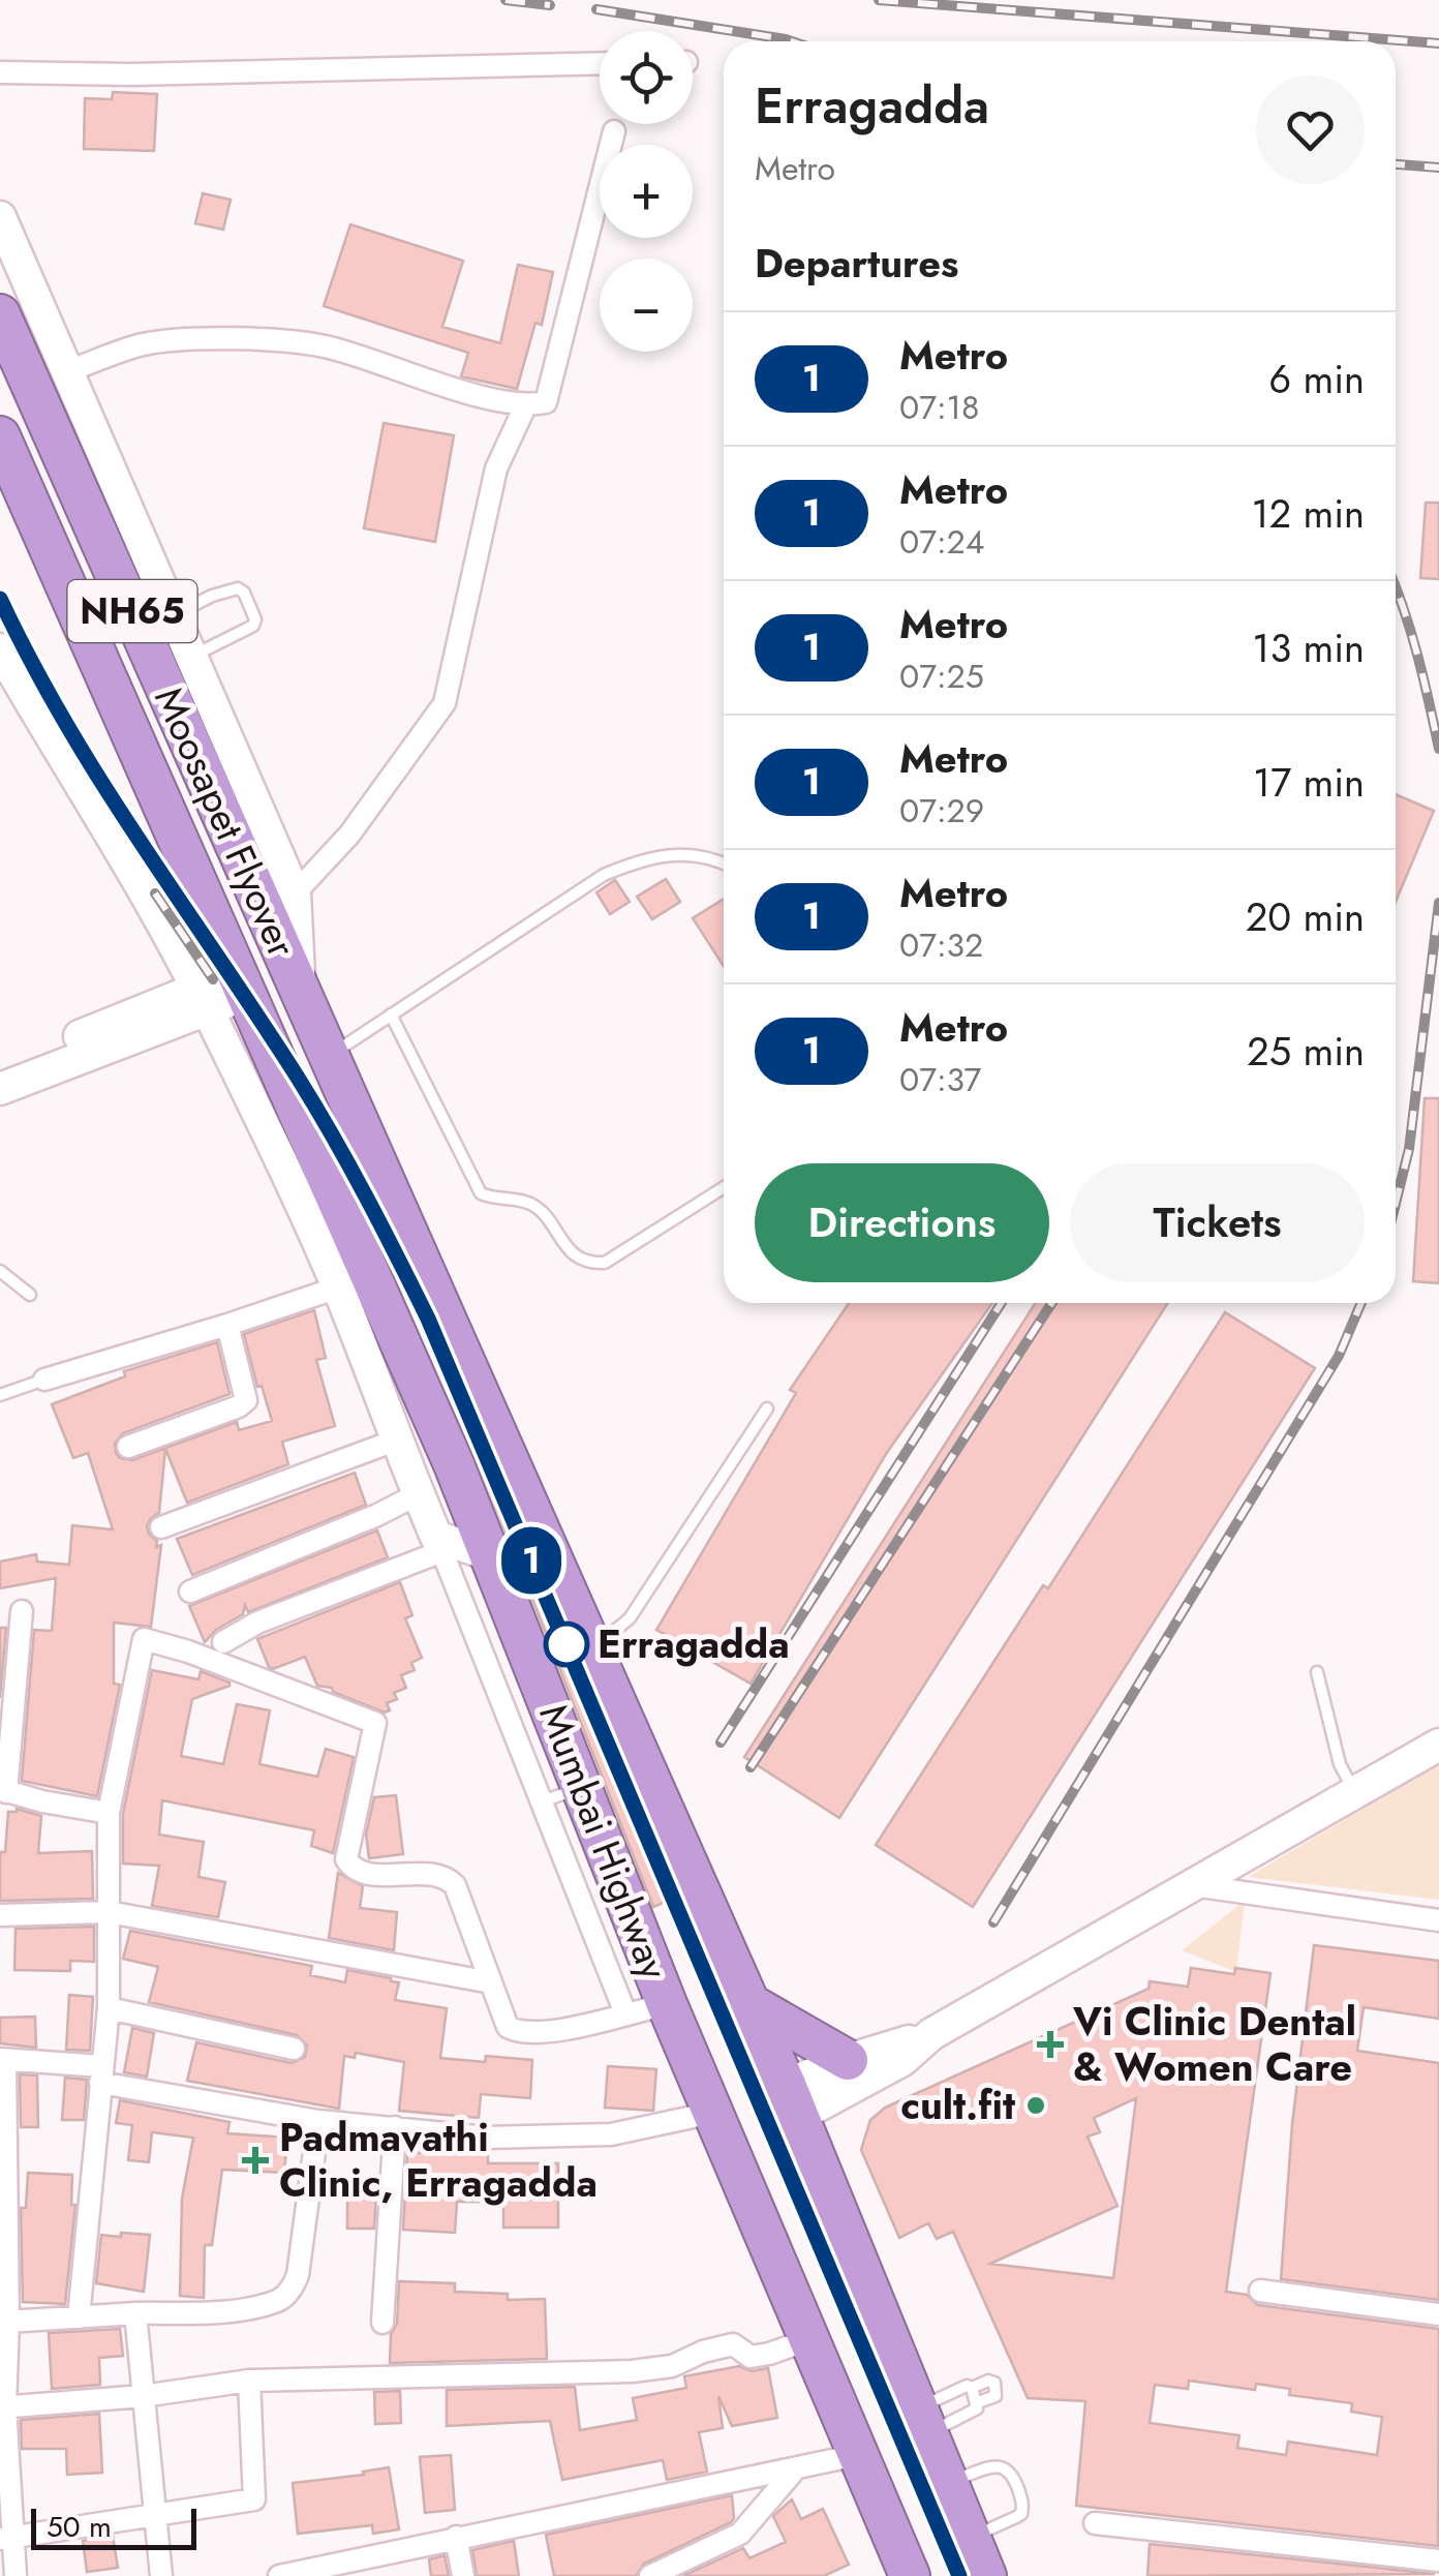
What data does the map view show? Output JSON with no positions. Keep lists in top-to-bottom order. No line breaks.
{"streets":{"highway":["NH65","Moosapet Flyover","Mumbai Highway"]},"crossings":[["NH65","Moosapet Flyover"],["Moosapet Flyover","Mumbai Highway"]],"places":{"other":["Erragadda","cult.fit"],"health":["Vi Clinic Dental & Women Care","Padmavathi Clinic, Erragadda"]},"lines":["metro line 1"],"scale_bar":"50 m","page":{"on_map":"1","map_buttons":["+","−"],"heading":[["Erragadda","Metro"],"Departures"],"list":[{"mark":"1","name":"Metro","note":"07:18","value":"6 min"},{"mark":"1","name":"Metro","note":"07:24","value":"12 min"},{"mark":"1","name":"Metro","note":"07:25","value":"13 min"},{"mark":"1","name":"Metro","note":"07:29","value":"17 min"},{"mark":"1","name":"Metro","note":"07:32","value":"20 min"},{"mark":"1","name":"Metro","note":"07:37","value":"25 min"}],"buttons":["Directions","Tickets"],"scale":"50 m"}}
